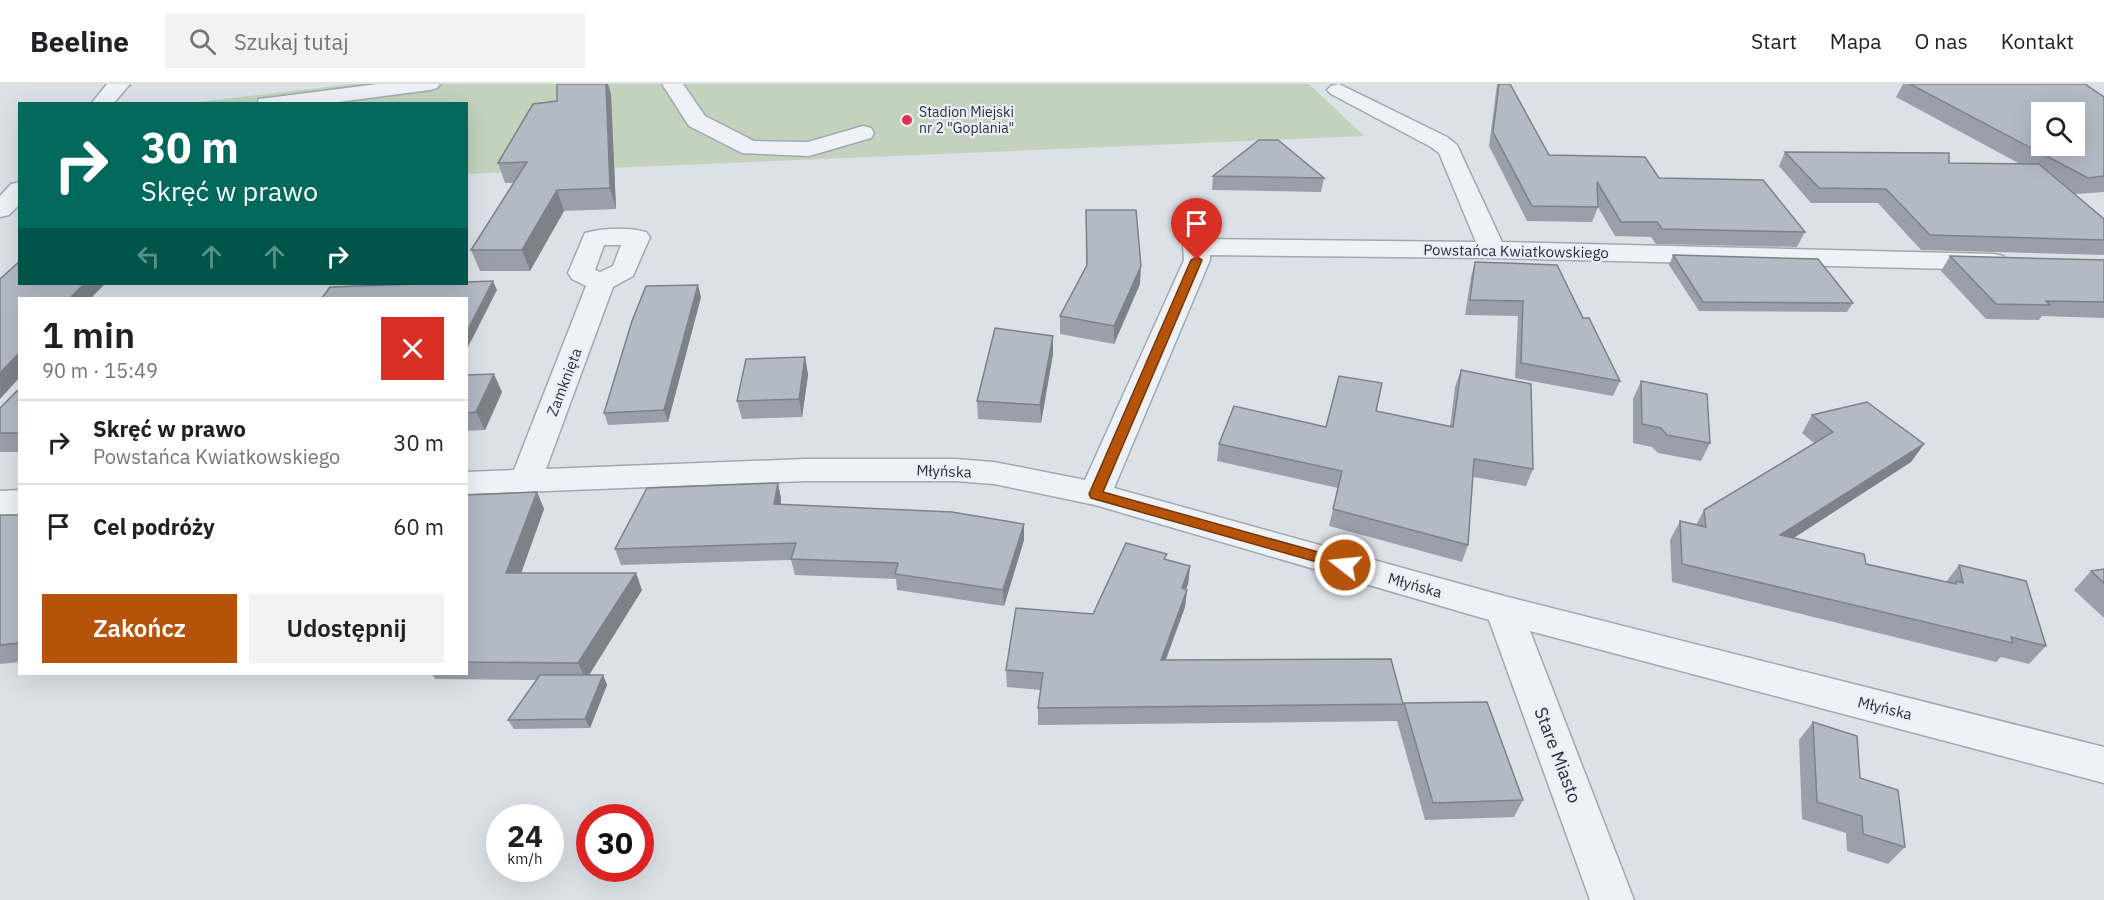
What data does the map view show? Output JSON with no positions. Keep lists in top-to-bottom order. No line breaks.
{"streets":{"street":["Powstańca Kwiatkowskiego","Zamknięta","Młyńska","Stare Miasto"]},"crossings":[["Powstańca Kwiatkowskiego","Młyńska"],["Zamknięta","Młyńska"],["Młyńska","Stare Miasto"]],"places":["Stadion Miejski nr 2 \"Goplania\""],"page":{"header":"Beeline","search":"Szukaj tutaj","nav":["Start","Mapa","O nas","Kontakt"],"turn":["30 m","Skręć w prawo"],"heading":["1 min","90 m · 15:49"],"list":[{"name":"Skręć w prawo","note":"Powstańca Kwiatkowskiego","value":"30 m"},{"name":"Cel podróży","value":"60 m"}],"buttons":["Zakończ","Udostępnij"],"speed":"24 km/h","limit":"30"}}
